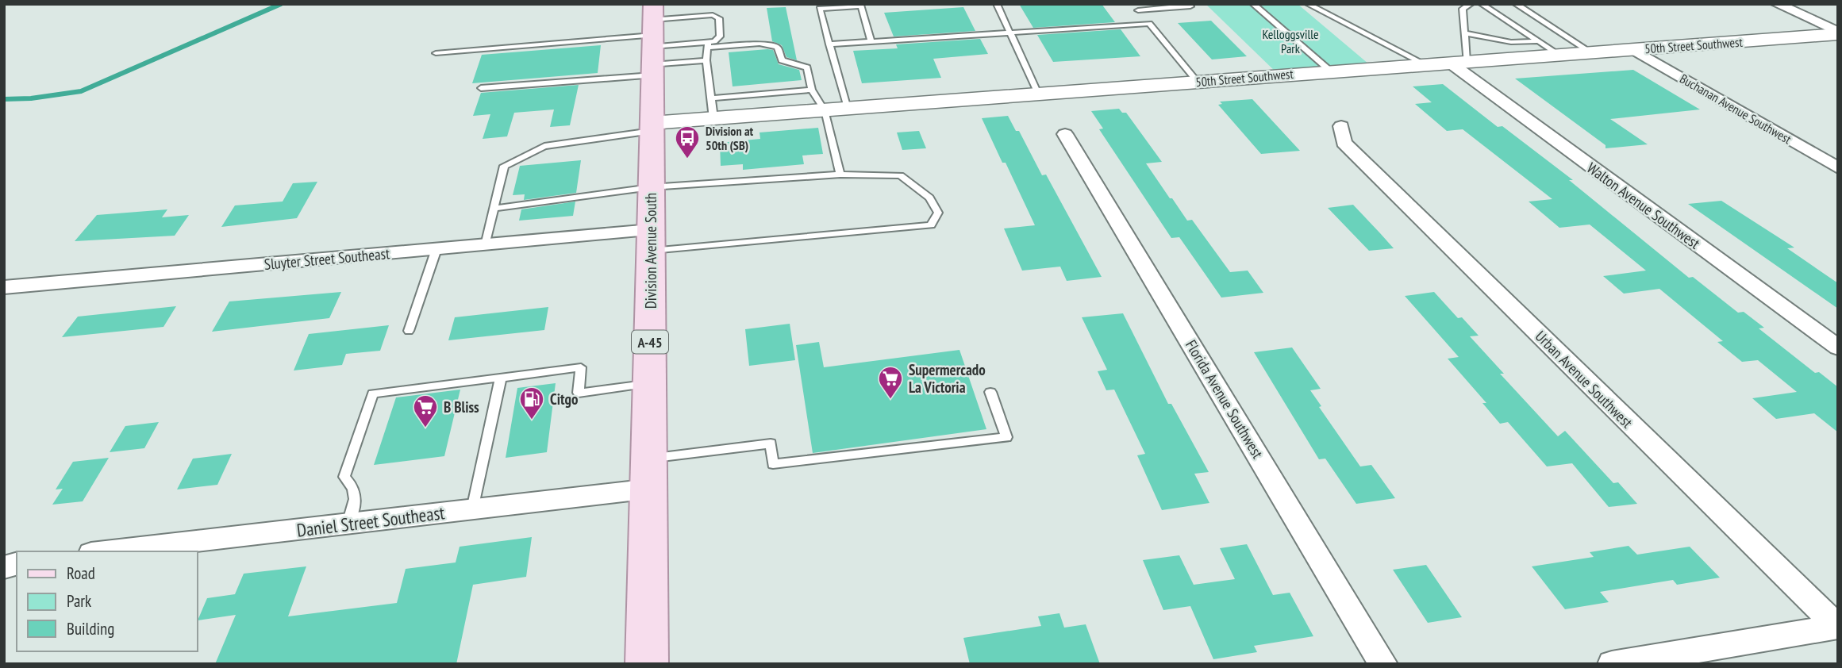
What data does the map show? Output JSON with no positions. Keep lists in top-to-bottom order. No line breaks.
{"streets":{"main road":["Division Avenue South","A-45"],"street":["50th Street Southwest","Buchanan Avenue Southwest","Walton Avenue Southwest","Sluyter Street Southeast","Urban Avenue Southwest","Florida Avenue Southwest","Daniel Street Southeast"]},"crossings":[["50th Street Southwest","Buchanan Avenue Southwest"],["50th Street Southwest","Walton Avenue Southwest"],["50th Street Southwest","Division Avenue South"],["Division Avenue South","Sluyter Street Southeast"],["Division Avenue South","Daniel Street Southeast"]],"parks":["Kelloggsville Park"],"places":{"bus stop":["Division at 50th (SB)"],"supermarket":["Supermercado La Victoria","B Bliss"],"fuel station":["Citgo"]},"legend":["Road","Park","Building"]}
